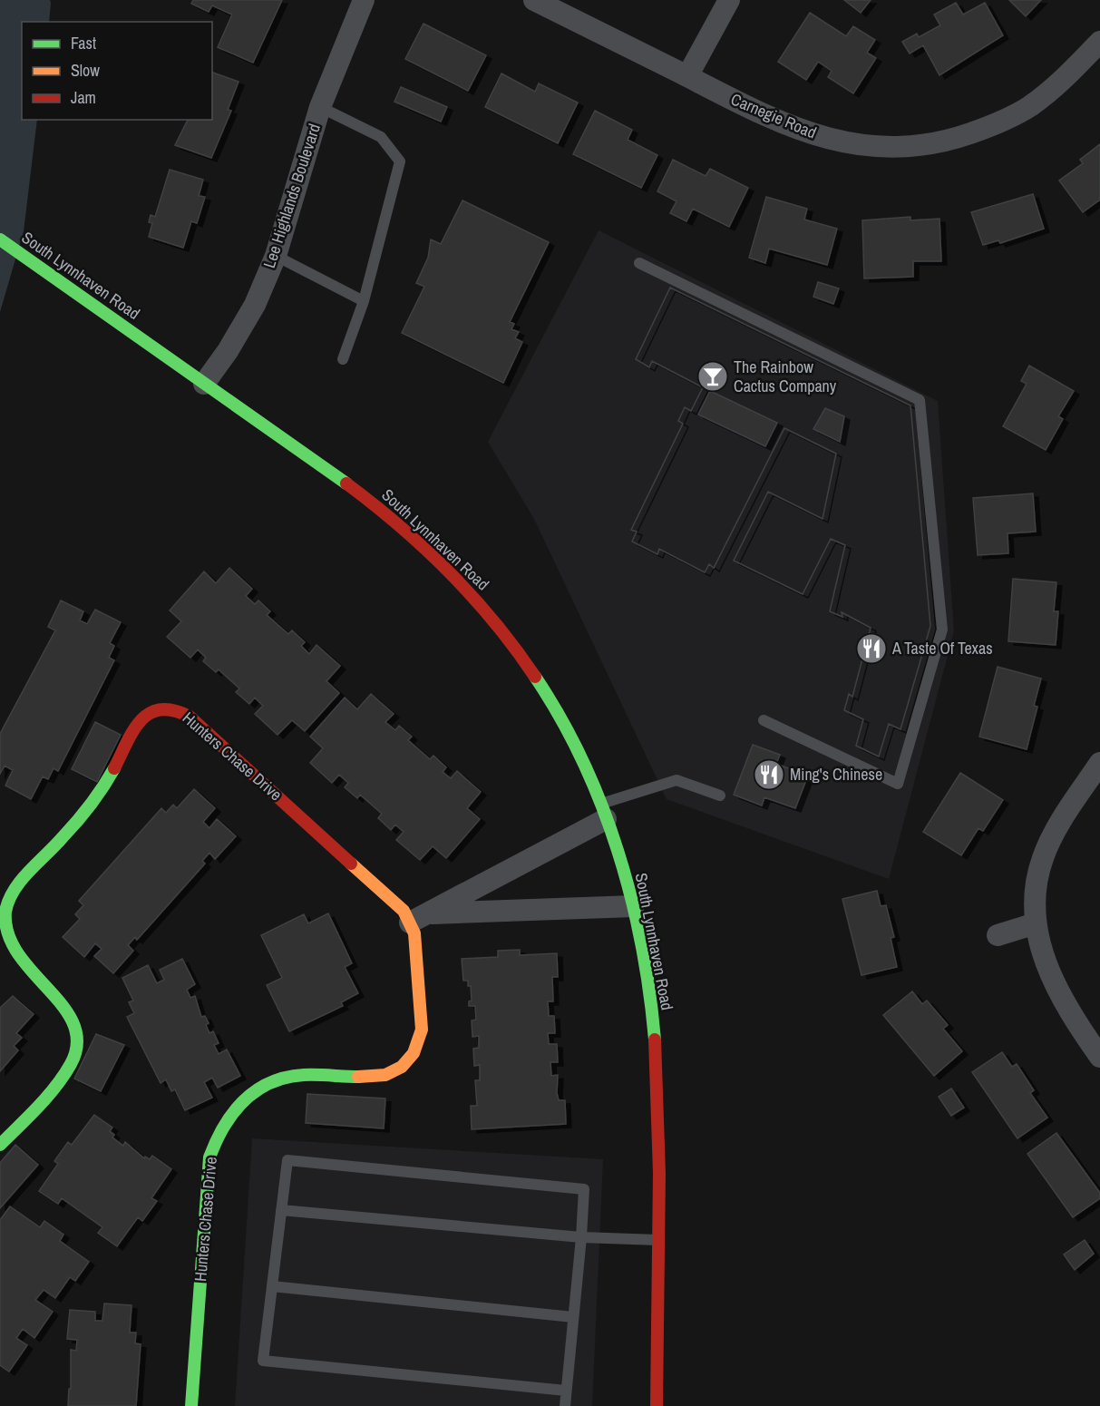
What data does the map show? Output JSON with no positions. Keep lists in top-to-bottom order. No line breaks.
{"streets":{"street":["Carnegie Road","Lee Highlands Boulevard","South Lynnhaven Road","Hunters Chase Drive"]},"crossings":[["Lee Highlands Boulevard","South Lynnhaven Road"]],"places":{"bar":["The Rainbow Cactus Company"],"restaurant":["A Taste Of Texas","Ming's Chinese"]},"legend":["Fast","Slow","Jam"]}
